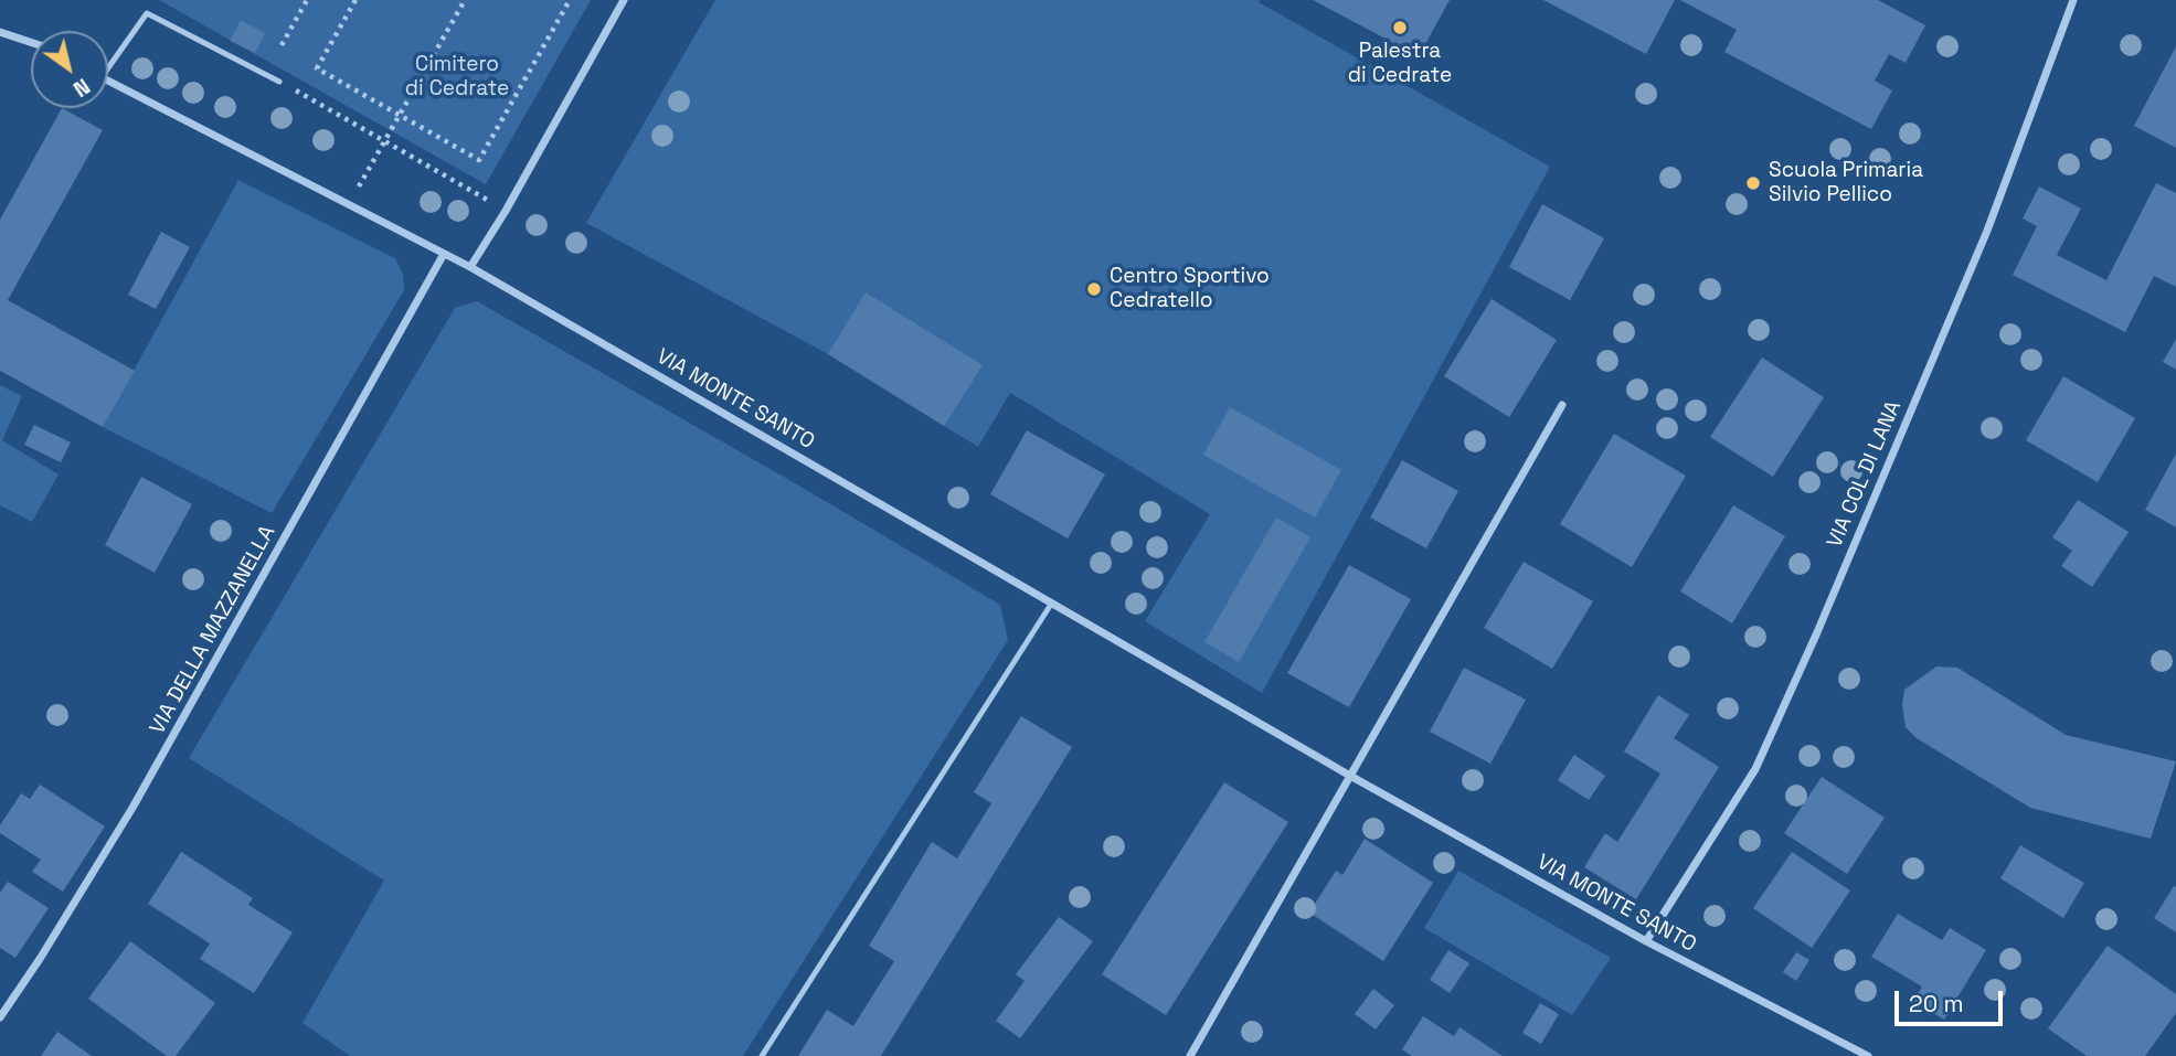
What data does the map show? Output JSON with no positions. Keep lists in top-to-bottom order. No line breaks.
{"streets":{"street":["VIA MONTE SANTO","VIA COL DI LANA","VIA DELLA MAZZANELLA"]},"crossings":[["VIA MONTE SANTO","VIA COL DI LANA"],["VIA MONTE SANTO","VIA DELLA MAZZANELLA"]],"parks":["Cimitero di Cedrate"],"places":["Palestra di Cedrate","Scuola Primaria Silvio Pellico","Centro Sportivo Cedratello"],"scale_bar":"20 m","north":"bottom right"}
